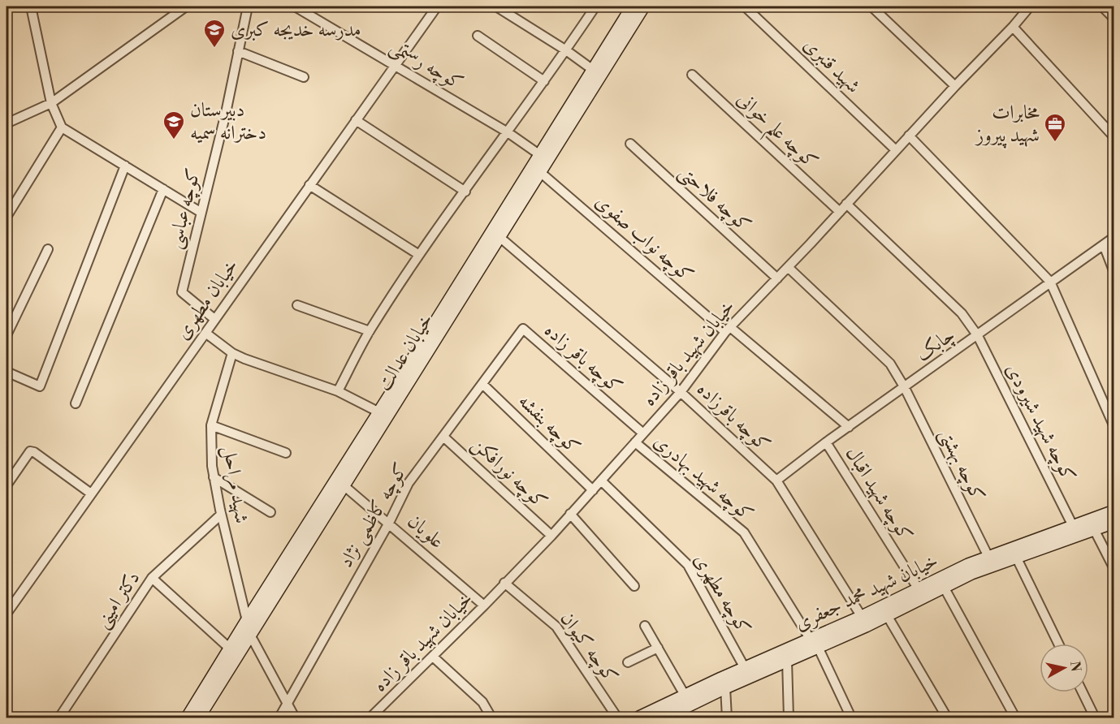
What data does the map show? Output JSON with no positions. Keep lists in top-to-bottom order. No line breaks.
{"streets":{"main road":["خیابان عدالت","خیابان شهید محمد جعفری"],"street":["کوچه رستمی","شهید قنبری","کوچه علم خوانی","کوچه فلاحتی","کوچه عباسی","کوچه نواب صفوی","خیابان مطهری","چابک","خیابان شهید باقر زاده","کوچه باقر زاده","کوچه باقرزاده","کوچه شهید شیرودی","کوچه بنفشه","کوچه بهشتی","کوچه نورافکن","کوچه شهید بهادری","شهید مراحل","کوچه شهید اقبال","کوچه کاظمی نژاد","علویان","کوچه مطهری","دکتر امینی","کوچه کیوان"]},"crossings":[["کوچه رستمی","خیابان مطهری"],["کوچه رستمی","خیابان عدالت"],["شهید قنبری","خیابان شهید باقر زاده"],["کوچه علم خوانی","خیابان شهید باقر زاده"],["کوچه فلاحتی","خیابان شهید باقر زاده"],["کوچه عباسی","خیابان مطهری"],["کوچه نواب صفوی","چابک"],["کوچه نواب صفوی","خیابان عدالت"],["کوچه نواب صفوی","خیابان شهید باقر زاده"],["چابک","کوچه باقرزاده"],["چابک","کوچه شهید شیرودی"],["چابک","کوچه بهشتی"],["چابک","کوچه شهید اقبال"],["خیابان عدالت","کوچه باقرزاده"],["خیابان عدالت","شهید مراحل"],["خیابان عدالت","علویان"],["خیابان شهید باقر زاده","کوچه باقر زاده"],["خیابان شهید باقر زاده","کوچه باقرزاده"],["خیابان شهید باقر زاده","کوچه شهید شیرودی"],["خیابان شهید باقر زاده","کوچه بنفشه"],["خیابان شهید باقر زاده","کوچه بهشتی"],["خیابان شهید باقر زاده","کوچه نورافکن"],["خیابان شهید باقر زاده","کوچه شهید بهادری"],["خیابان شهید باقر زاده","علویان"],["خیابان شهید باقر زاده","کوچه مطهری"],["خیابان شهید باقر زاده","کوچه کیوان"],["کوچه باقر زاده","کوچه کاظمی نژاد"],["کوچه باقرزاده","خیابان شهید محمد جعفری"],["کوچه شهید شیرودی","خیابان شهید محمد جعفری"],["کوچه بنفشه","کوچه کاظمی نژاد"],["کوچه بهشتی","خیابان شهید محمد جعفری"],["کوچه نورافکن","کوچه کاظمی نژاد"],["کوچه شهید بهادری","خیابان شهید محمد جعفری"],["شهید مراحل","دکتر امینی"],["کوچه شهید اقبال","خیابان شهید محمد جعفری"],["کوچه کاظمی نژاد","علویان"],["خیابان شهید محمد جعفری","کوچه مطهری"]],"places":{"school or university":["مدرسه خدیجه کبری","دبیرستان دخترانه سمیه"],"office":["مخابرات شهید پیروز"]},"north":"right"}
